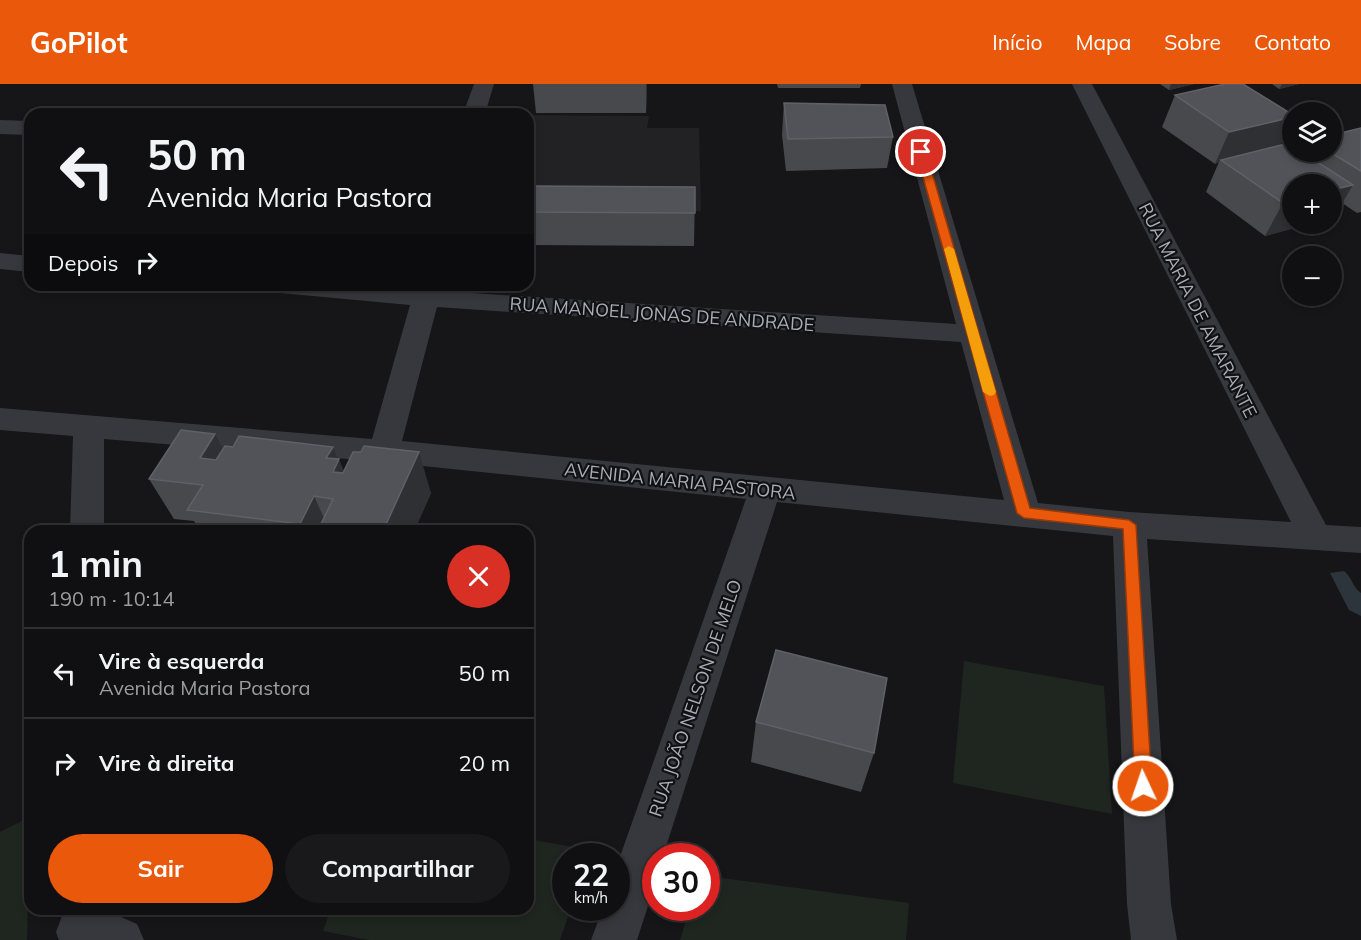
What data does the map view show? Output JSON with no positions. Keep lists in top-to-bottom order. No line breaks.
{"streets":{"street":["RUA MARIA DE AMARANTE","RUA MANOEL JONAS DE ANDRADE","AVENIDA MARIA PASTORA","RUA JOÃO NELSON DE MELO"]},"crossings":[["RUA MARIA DE AMARANTE","AVENIDA MARIA PASTORA"],["AVENIDA MARIA PASTORA","RUA JOÃO NELSON DE MELO"]],"page":{"header":"GoPilot","nav":["Início","Mapa","Sobre","Contato"],"map_buttons":["+","−"],"turn":["50 m","Avenida Maria Pastora"],"then":"Depois","heading":["1 min","190 m · 10:14"],"list":[{"name":"Vire à esquerda","note":"Avenida Maria Pastora","value":"50 m"},{"name":"Vire à direita","value":"20 m"}],"buttons":["Sair","Compartilhar"],"speed":"22 km/h","limit":"30"}}
